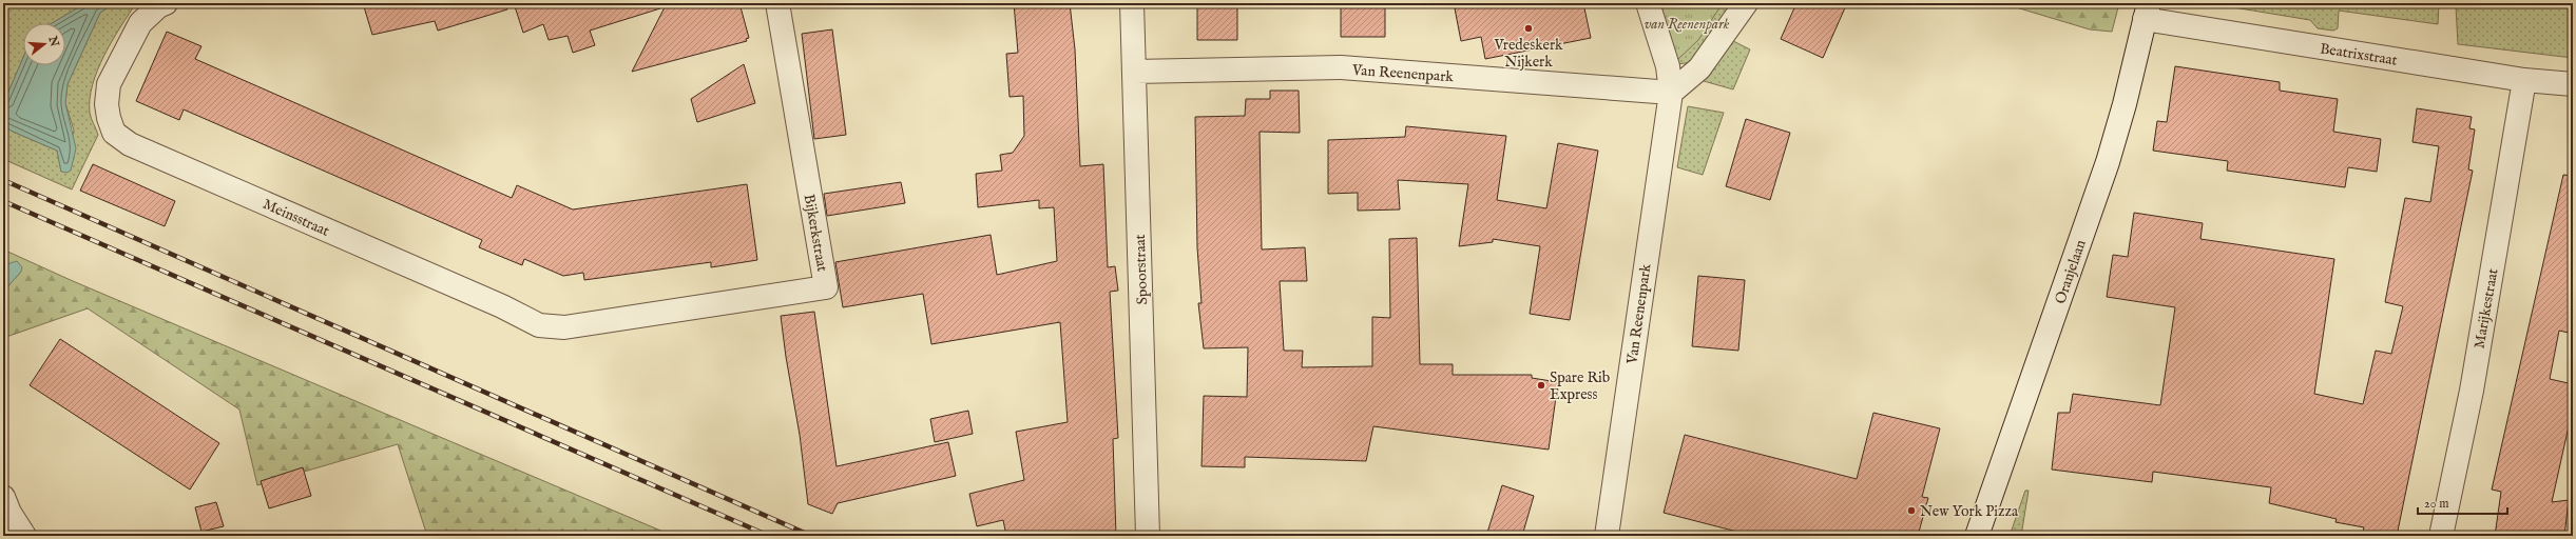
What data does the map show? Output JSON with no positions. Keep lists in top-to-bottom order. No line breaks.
{"streets":{"street":["Beatrixstraat","Van Reenenpark","Meinsstraat","Bijkerkstraat","Spoorstraat","Oranjelaan","Marijkestraat"]},"crossings":[["Beatrixstraat","Oranjelaan"],["Beatrixstraat","Marijkestraat"],["Van Reenenpark","Spoorstraat"],["Meinsstraat","Bijkerkstraat"]],"parks":["van Reenenpark"],"places":["Vredeskerk Nijkerk","Spare Rib Express","New York Pizza"],"scale_bar":"20 m","north":"right"}
